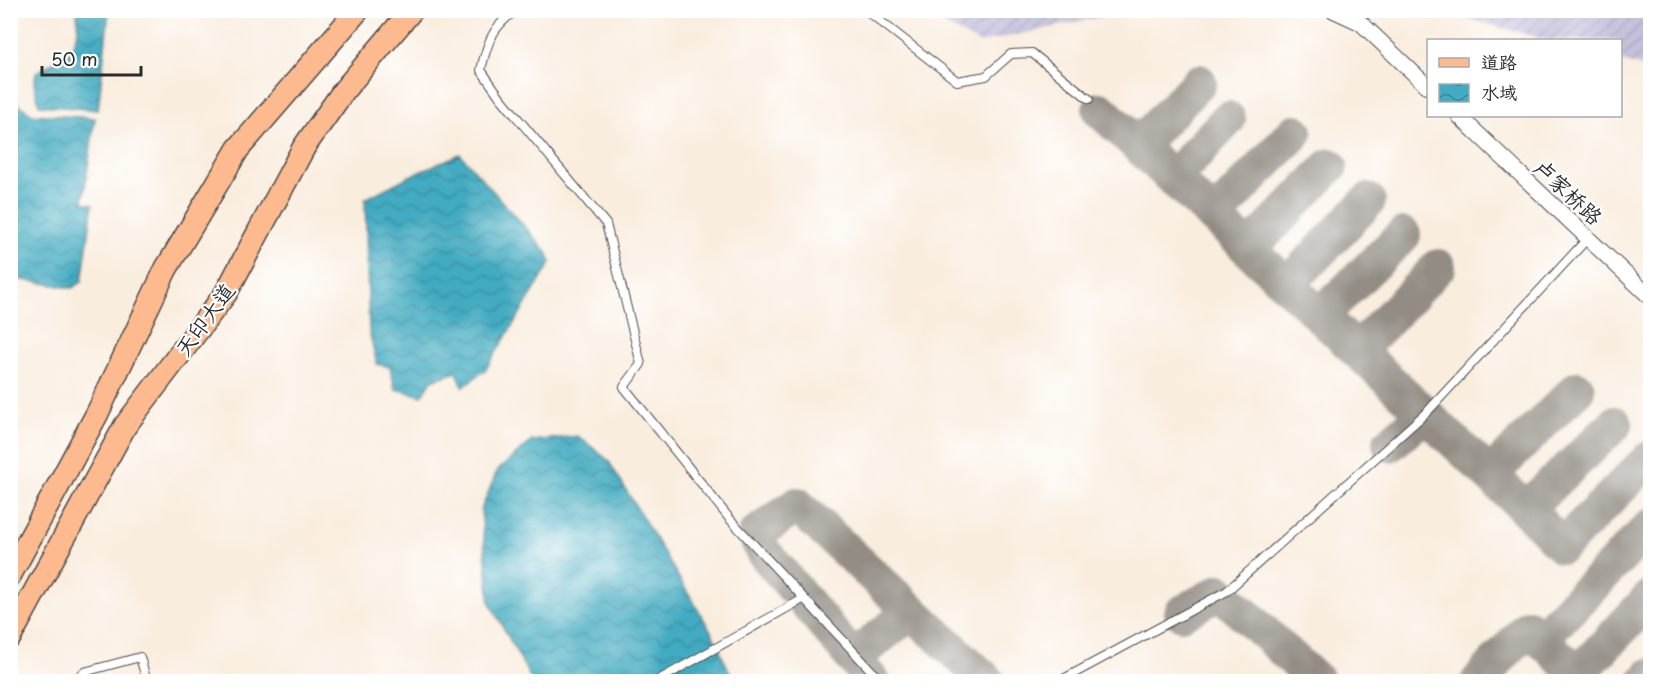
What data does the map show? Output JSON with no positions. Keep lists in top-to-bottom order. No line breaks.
{"streets":{"main road":["天印大道"],"street":["卢家桥路"]},"legend":["道路","水域"],"scale_bar":"50 m"}
